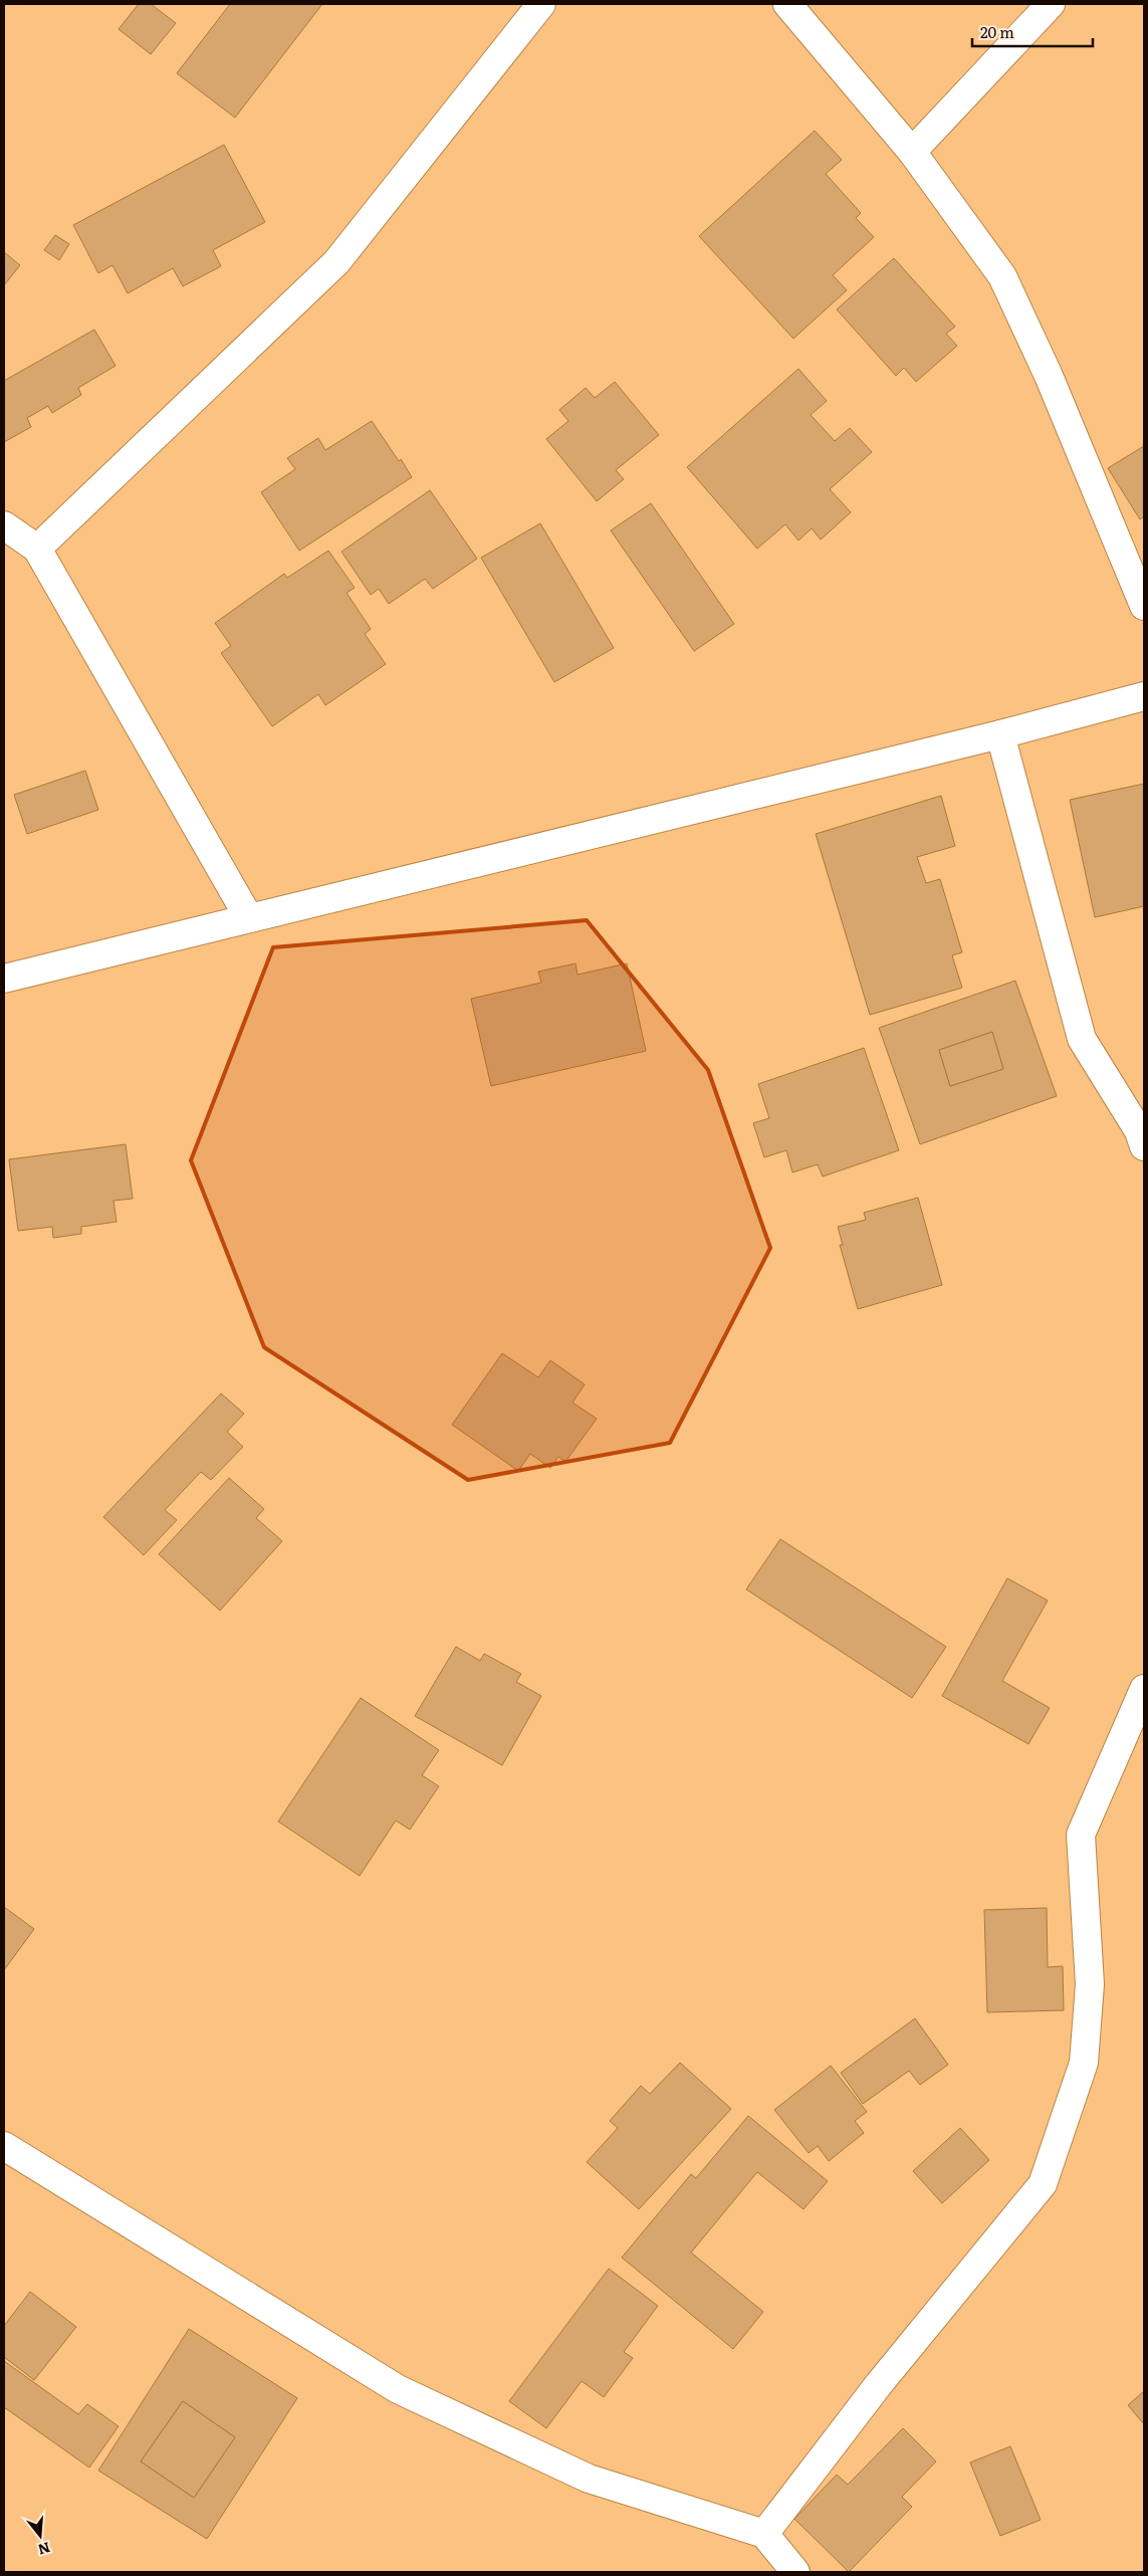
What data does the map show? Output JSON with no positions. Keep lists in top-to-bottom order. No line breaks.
{"scale_bar":"20 m","north":"bottom"}
